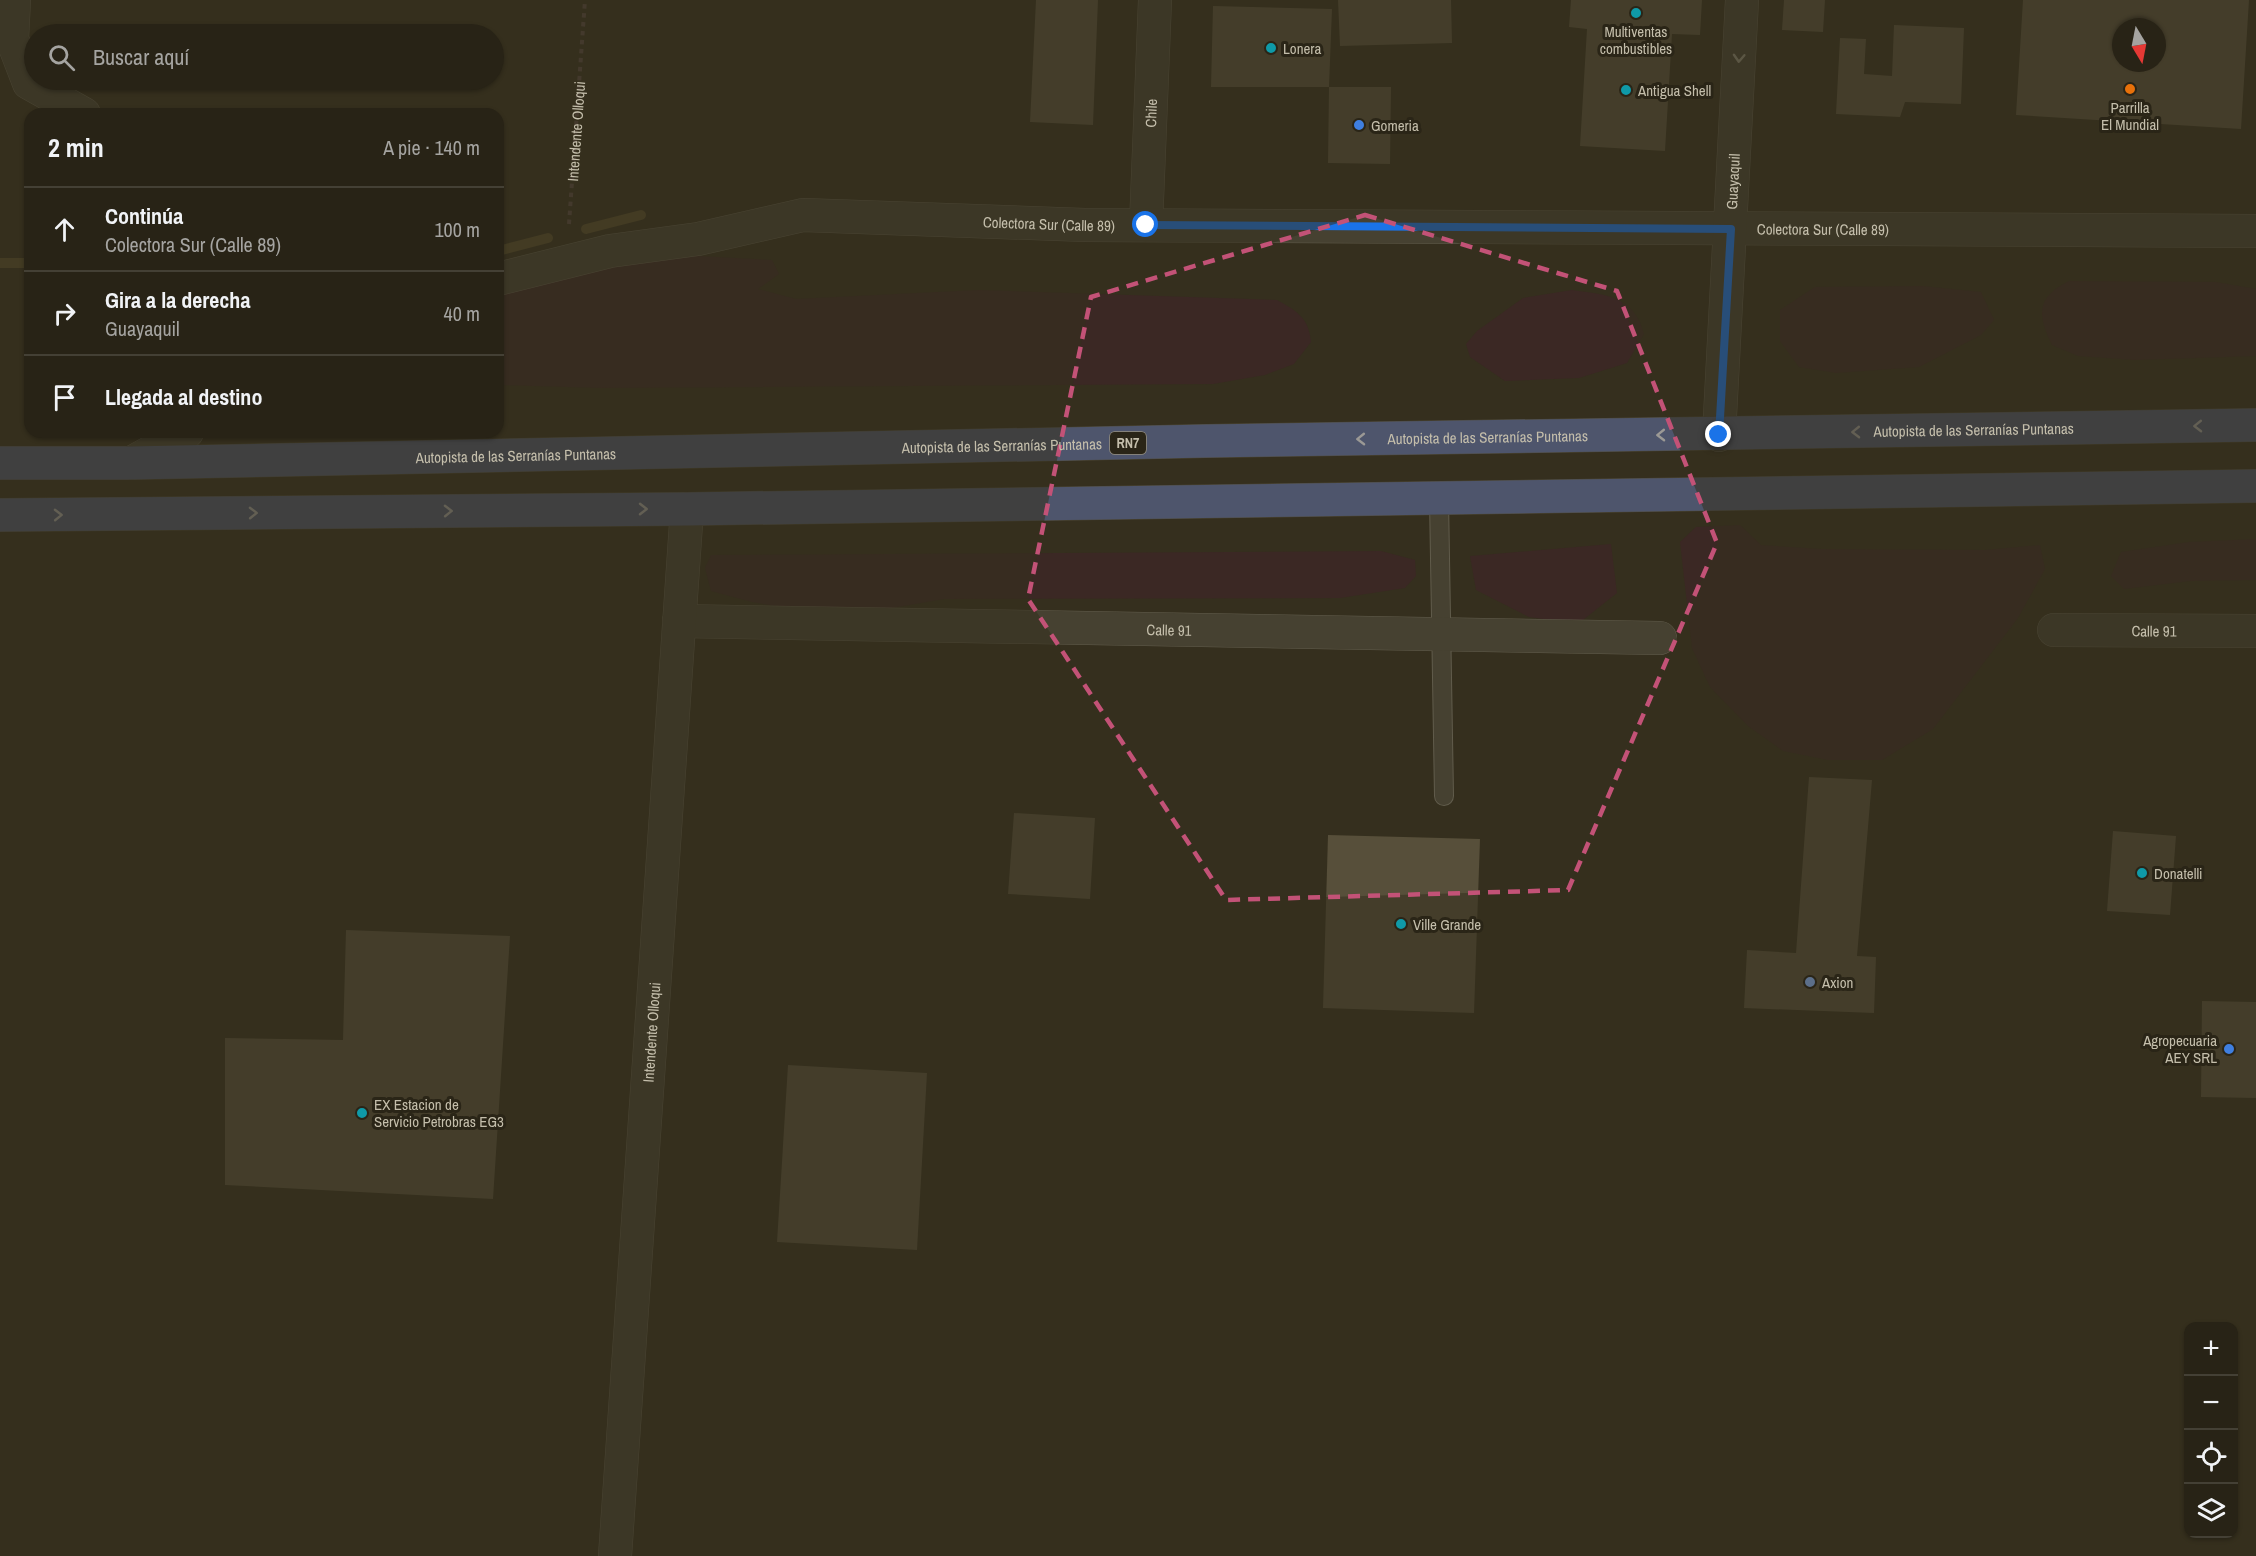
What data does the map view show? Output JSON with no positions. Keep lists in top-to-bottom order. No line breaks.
{"streets":{"highway":["Autopista de las Serranías Puntanas","RN7"],"street":["Chile","Intendente Olloqui","Guayaquil","Colectora Sur (Calle 89)","Calle 91"]},"crossings":[["Chile","Colectora Sur (Calle 89)"],["Intendente Olloqui","Colectora Sur (Calle 89)"],["Intendente Olloqui","Calle 91"],["Guayaquil","Colectora Sur (Calle 89)"],["Guayaquil","Autopista de las Serranías Puntanas"]],"one_way":["Guayaquil"],"places":["Multiventas combustibles","Lonera","Parrilla El Mundial","Antigua Shell","Gomeria","Donatelli","Ville Grande","Axion","Agropecuaria AEY SRL","EX Estacion de Servicio Petrobras EG3"],"north":"bottom","page":{"search":"Buscar aquí","heading":["2 min","A pie · 140 m"],"list":[["Continúa","Colectora Sur (Calle 89)","100 m"],["Gira a la derecha","Guayaquil","40 m"],"Llegada al destino"],"map_buttons":["+","−"]}}
